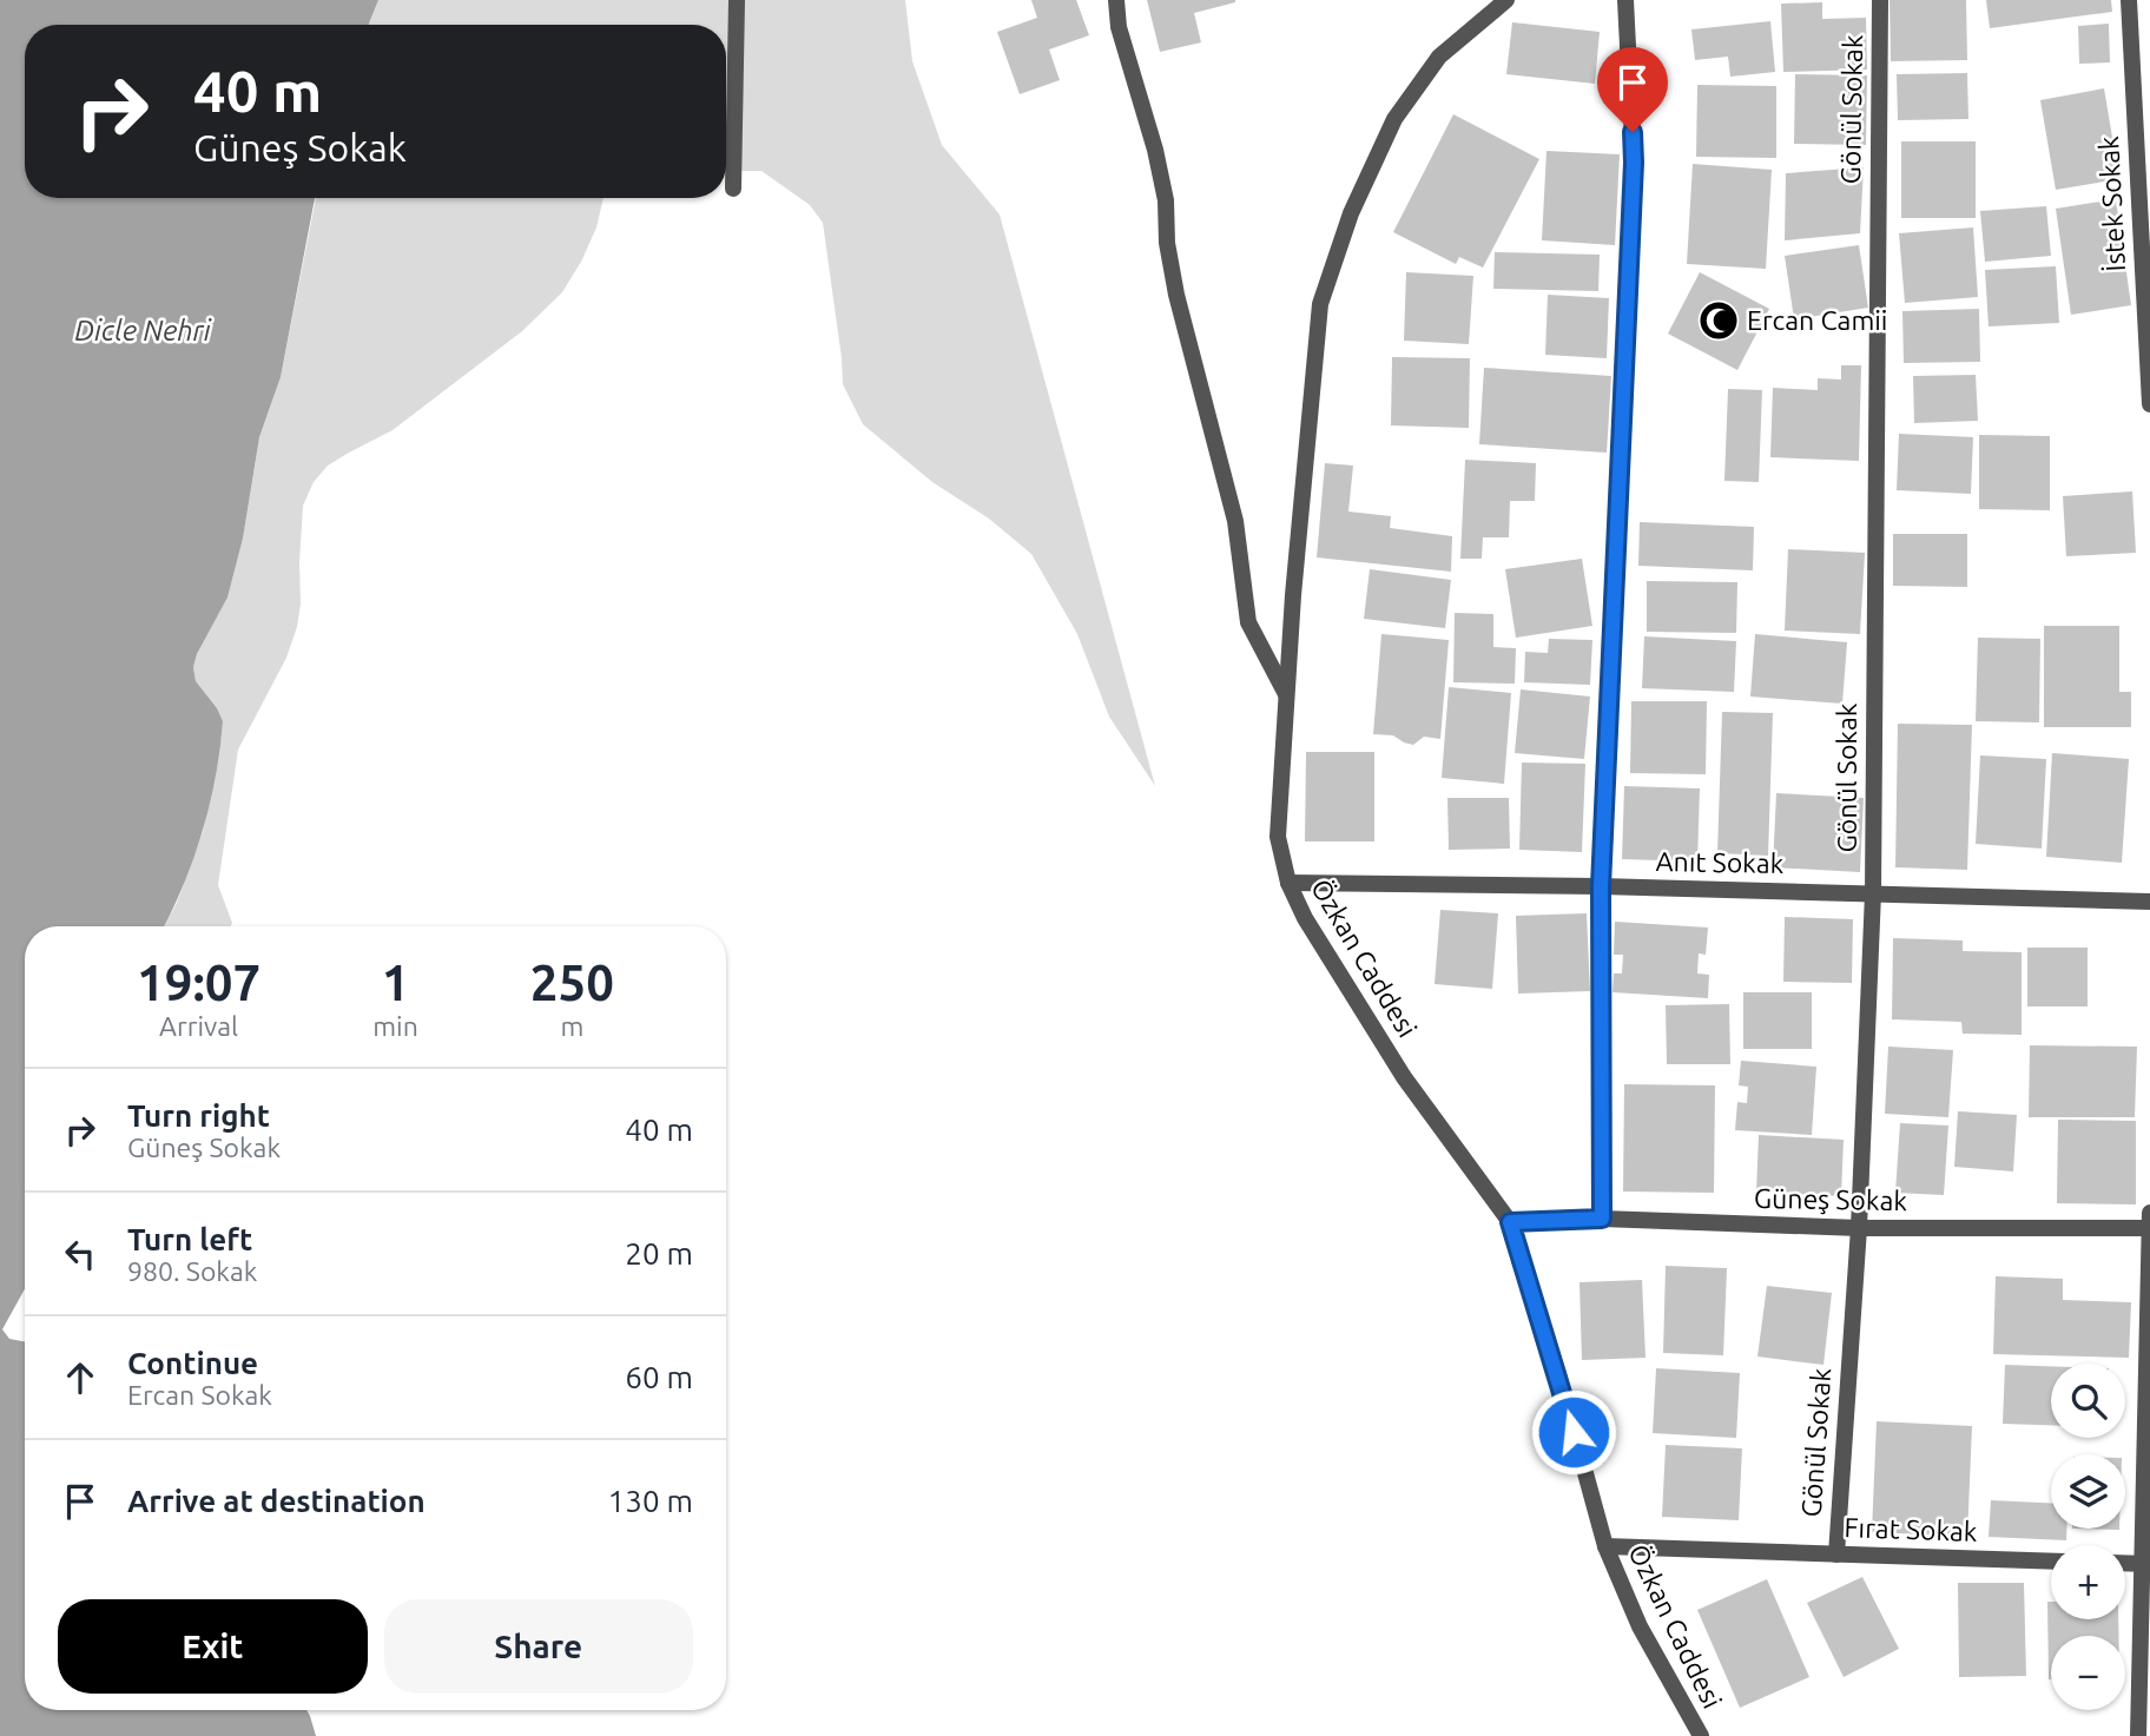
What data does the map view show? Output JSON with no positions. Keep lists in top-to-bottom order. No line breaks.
{"streets":{"street":["Gönül Sokak","İstek Sokak","Anıt Sokak","Özkan Caddesi","Güneş Sokak","Fırat Sokak"]},"crossings":[["Gönül Sokak","Anıt Sokak"],["Gönül Sokak","Güneş Sokak"],["Gönül Sokak","Fırat Sokak"],["Anıt Sokak","Özkan Caddesi"],["Özkan Caddesi","Güneş Sokak"],["Özkan Caddesi","Fırat Sokak"]],"water":["Dicle Nehri"],"places":{"mosque":["Ercan Camii"]},"page":{"turn":["40 m","Güneş Sokak"],"eta":["19:07","Arrival","1","min","250","m"],"list":[{"name":"Turn right","note":"Güneş Sokak","value":"40 m"},{"name":"Turn left","note":"980. Sokak","value":"20 m"},{"name":"Continue","note":"Ercan Sokak","value":"60 m"},{"name":"Arrive at destination","value":"130 m"}],"map_buttons":["+","−"],"buttons":["Exit","Share"]}}
